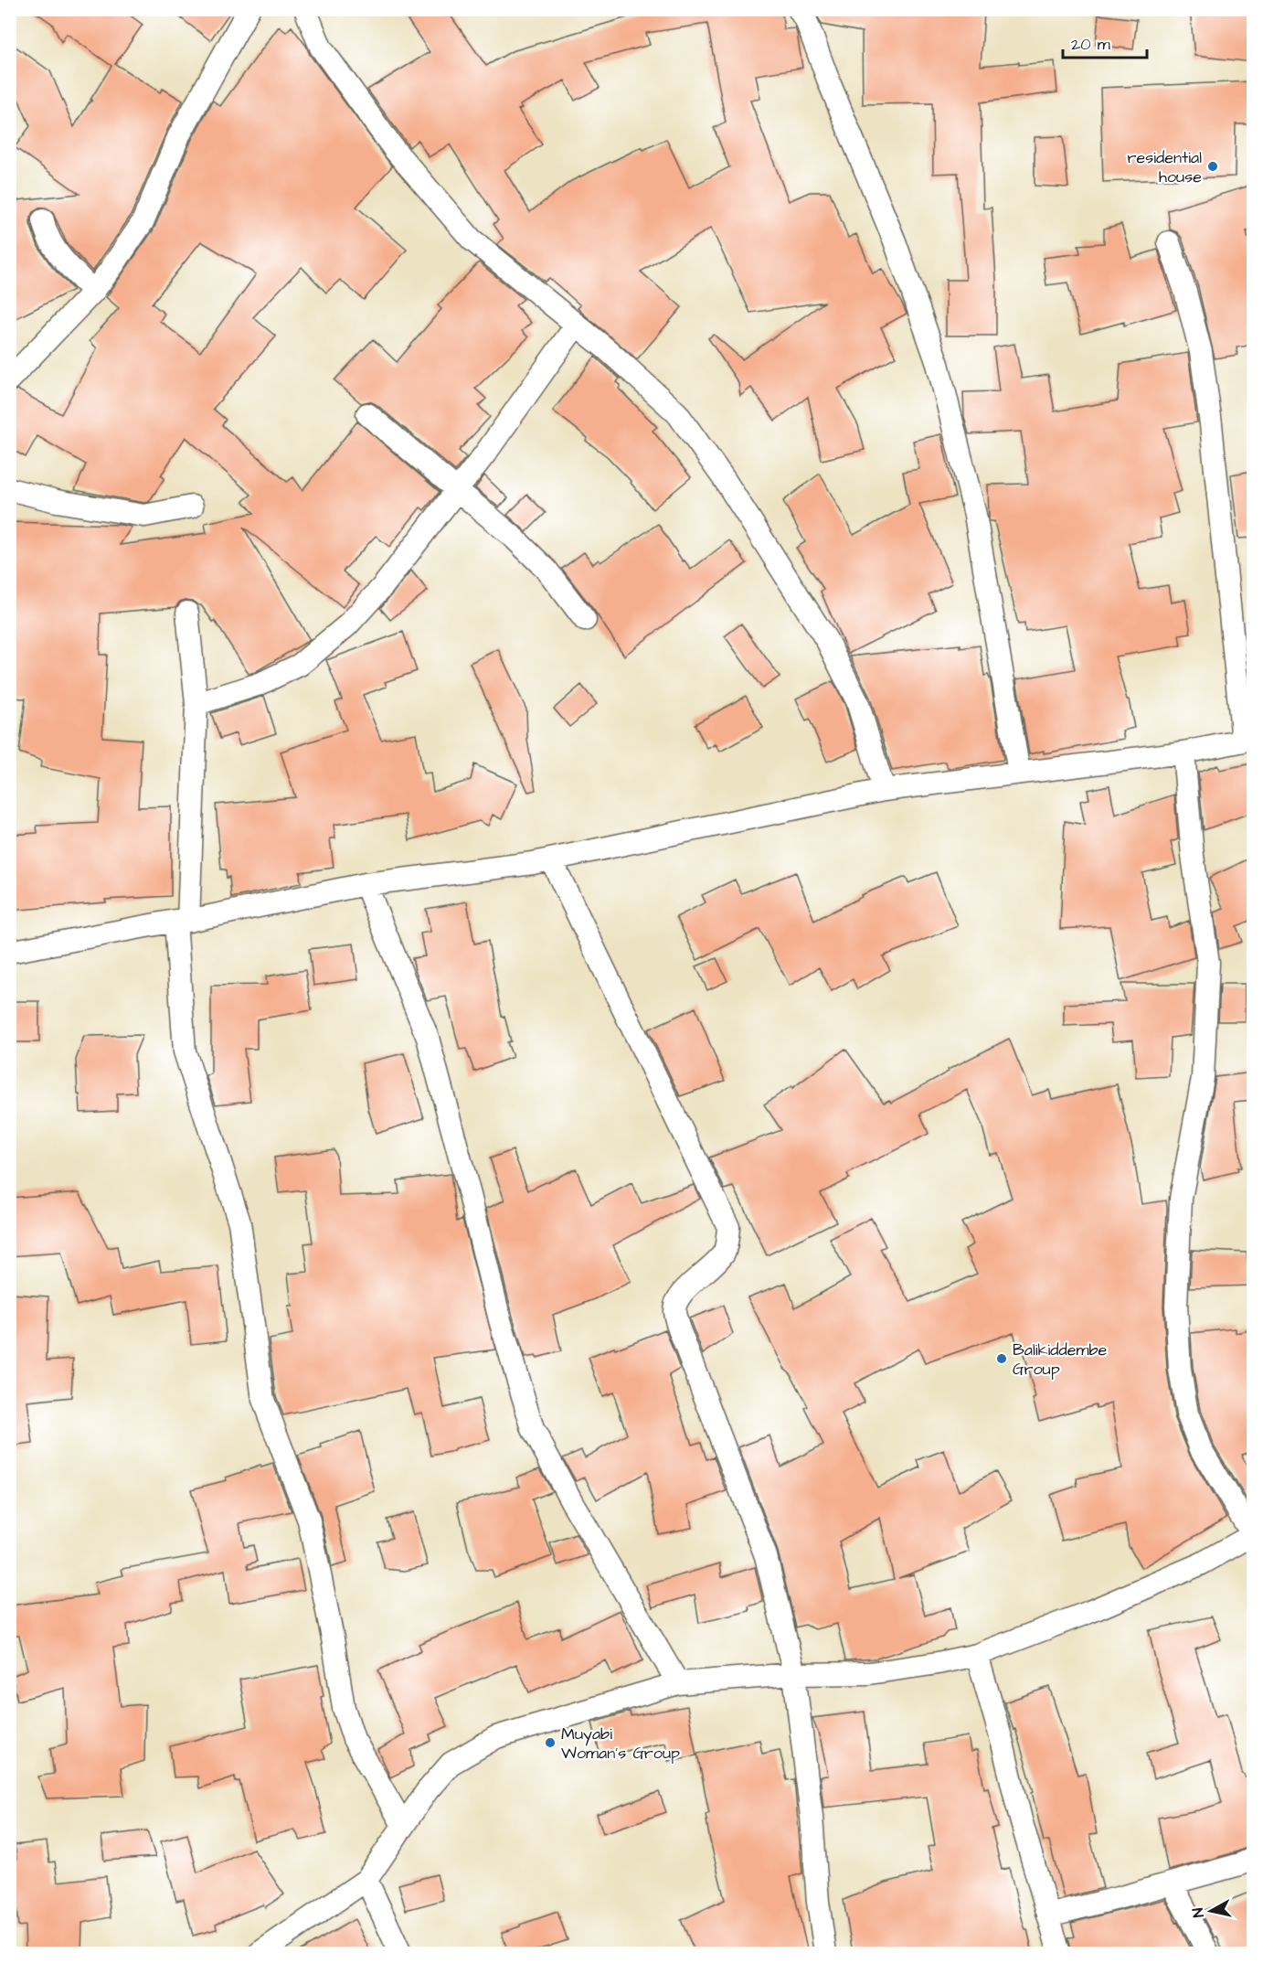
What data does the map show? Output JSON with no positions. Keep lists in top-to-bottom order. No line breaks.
{"places":["residential house","Balikiddembe Group","Muyabi Woman's Group"],"scale_bar":"20 m","north":"left"}
